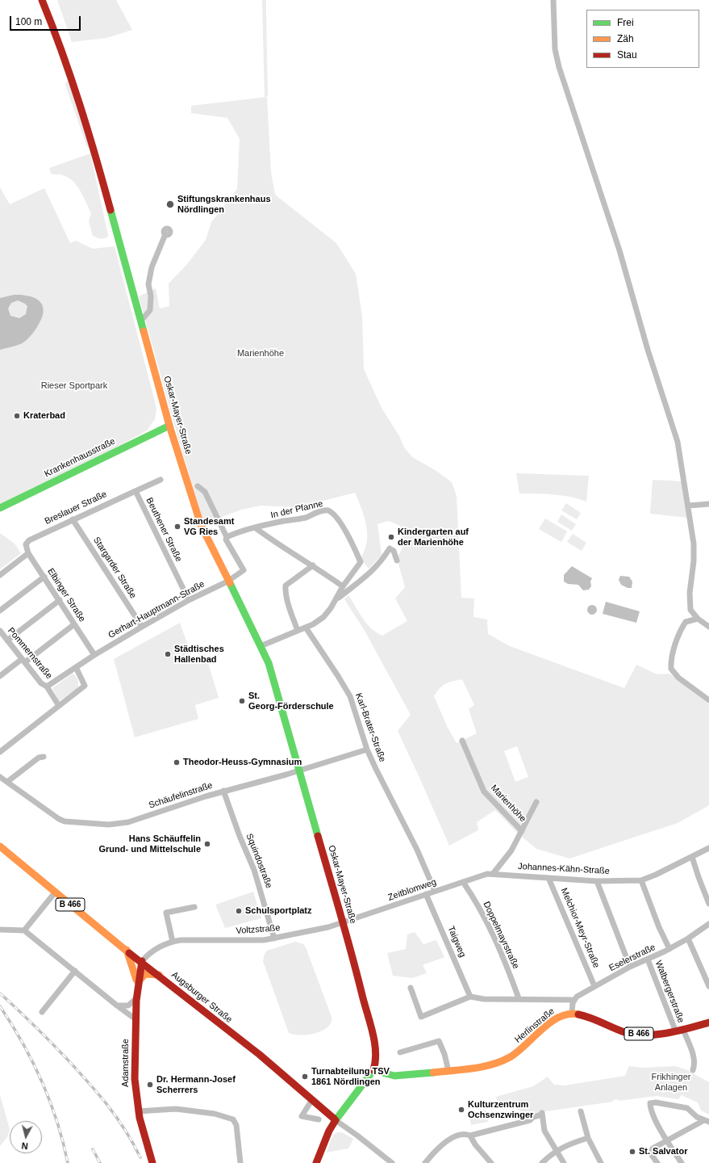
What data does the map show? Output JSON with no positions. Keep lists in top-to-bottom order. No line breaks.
{"streets":{"main road":["Oskar-Mayer-Straße","Krankenhausstraße","B 466","Augsburger Straße","Herlinstraße","Adamstraße"],"street":["Breslauer Straße","In der Pfanne","Beuthener Straße","Stargarder Straße","Elbinger Straße","Gerhart-Hauptmann-Straße","Pommernstraße","Karl-Brater-Straße","Schäufelinstraße","Marienhöhe","Squindostraße","Johannes-Kähn-Straße","Zeitblomweg","Melchior-Meyr-Straße","Voltzstraße","Doppelmayrstraße","Taigweg","Eselerstraße","Walbergerstraße"]},"crossings":[["Oskar-Mayer-Straße","Krankenhausstraße"],["Oskar-Mayer-Straße","In der Pfanne"],["Oskar-Mayer-Straße","Gerhart-Hauptmann-Straße"],["Oskar-Mayer-Straße","Schäufelinstraße"],["Oskar-Mayer-Straße","Zeitblomweg"],["Oskar-Mayer-Straße","Voltzstraße"],["Oskar-Mayer-Straße","Herlinstraße"],["Breslauer Straße","Beuthener Straße"],["Breslauer Straße","Stargarder Straße"],["Breslauer Straße","Elbinger Straße"],["In der Pfanne","Karl-Brater-Straße"],["Beuthener Straße","Gerhart-Hauptmann-Straße"],["Stargarder Straße","Gerhart-Hauptmann-Straße"],["Elbinger Straße","Gerhart-Hauptmann-Straße"],["Gerhart-Hauptmann-Straße","Pommernstraße"],["Karl-Brater-Straße","Schäufelinstraße"],["Karl-Brater-Straße","Zeitblomweg"],["Schäufelinstraße","Squindostraße"],["Squindostraße","Voltzstraße"],["Johannes-Kähn-Straße","Zeitblomweg"],["Johannes-Kähn-Straße","Melchior-Meyr-Straße"],["Zeitblomweg","Voltzstraße"],["Zeitblomweg","Doppelmayrstraße"],["Zeitblomweg","Taigweg"],["B 466","Walbergerstraße"],["B 466","Herlinstraße"],["Melchior-Meyr-Straße","Eselerstraße"],["Voltzstraße","Augsburger Straße"],["Voltzstraße","Adamstraße"],["Eselerstraße","Walbergerstraße"],["Augsburger Straße","Adamstraße"]],"parks":["Marienhöhe","Rieser Sportpark","Frikhinger Anlagen"],"places":["Stiftungskrankenhaus Nördlingen","Kraterbad","Standesamt VG Ries","Kindergarten auf der Marienhöhe","Städtisches Hallenbad","St. Georg-Förderschule","Theodor-Heuss-Gymnasium","Hans Schäuffelin Grund- und Mittelschule","Schulsportplatz","Turnabteilung TSV 1861 Nördlingen","Dr. Hermann-Josef Scherrers","Kulturzentrum Ochsenzwinger","St. Salvator"],"legend":["Frei","Zäh","Stau"],"scale_bar":"100 m","north":"bottom"}
